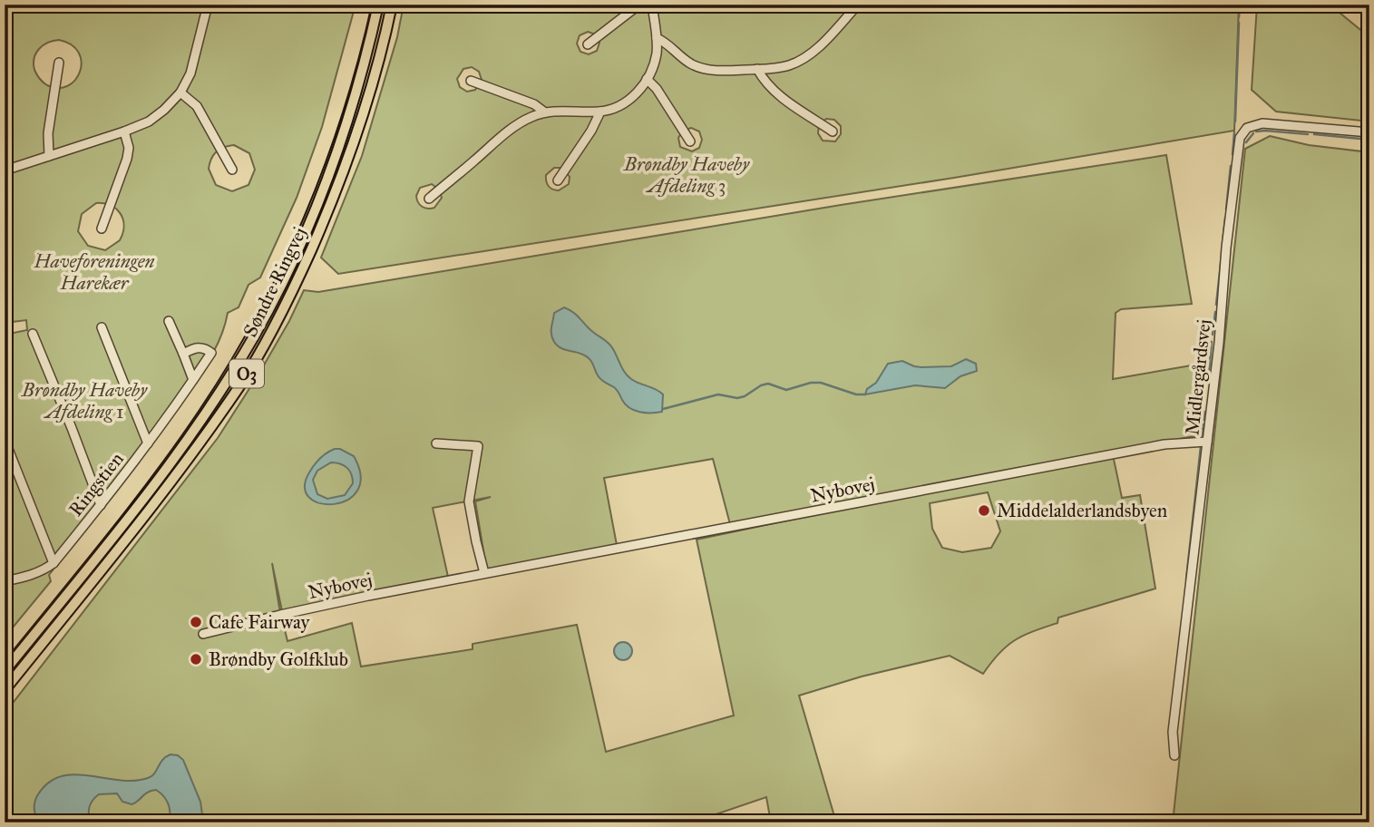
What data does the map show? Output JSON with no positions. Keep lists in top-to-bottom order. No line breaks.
{"streets":{"main road":["Søndre Ringvej","O3"],"street":["Midlergårdsvej","Ringstien","Nybovej"]},"crossings":[["Midlergårdsvej","Nybovej"]],"parks":["Brøndby Haveby Afdeling 3","Haveforeningen Harekær","Brøndby Haveby Afdeling 1"],"places":["Middelalderlandsbyen","Cafe Fairway","Brøndby Golfklub"]}
